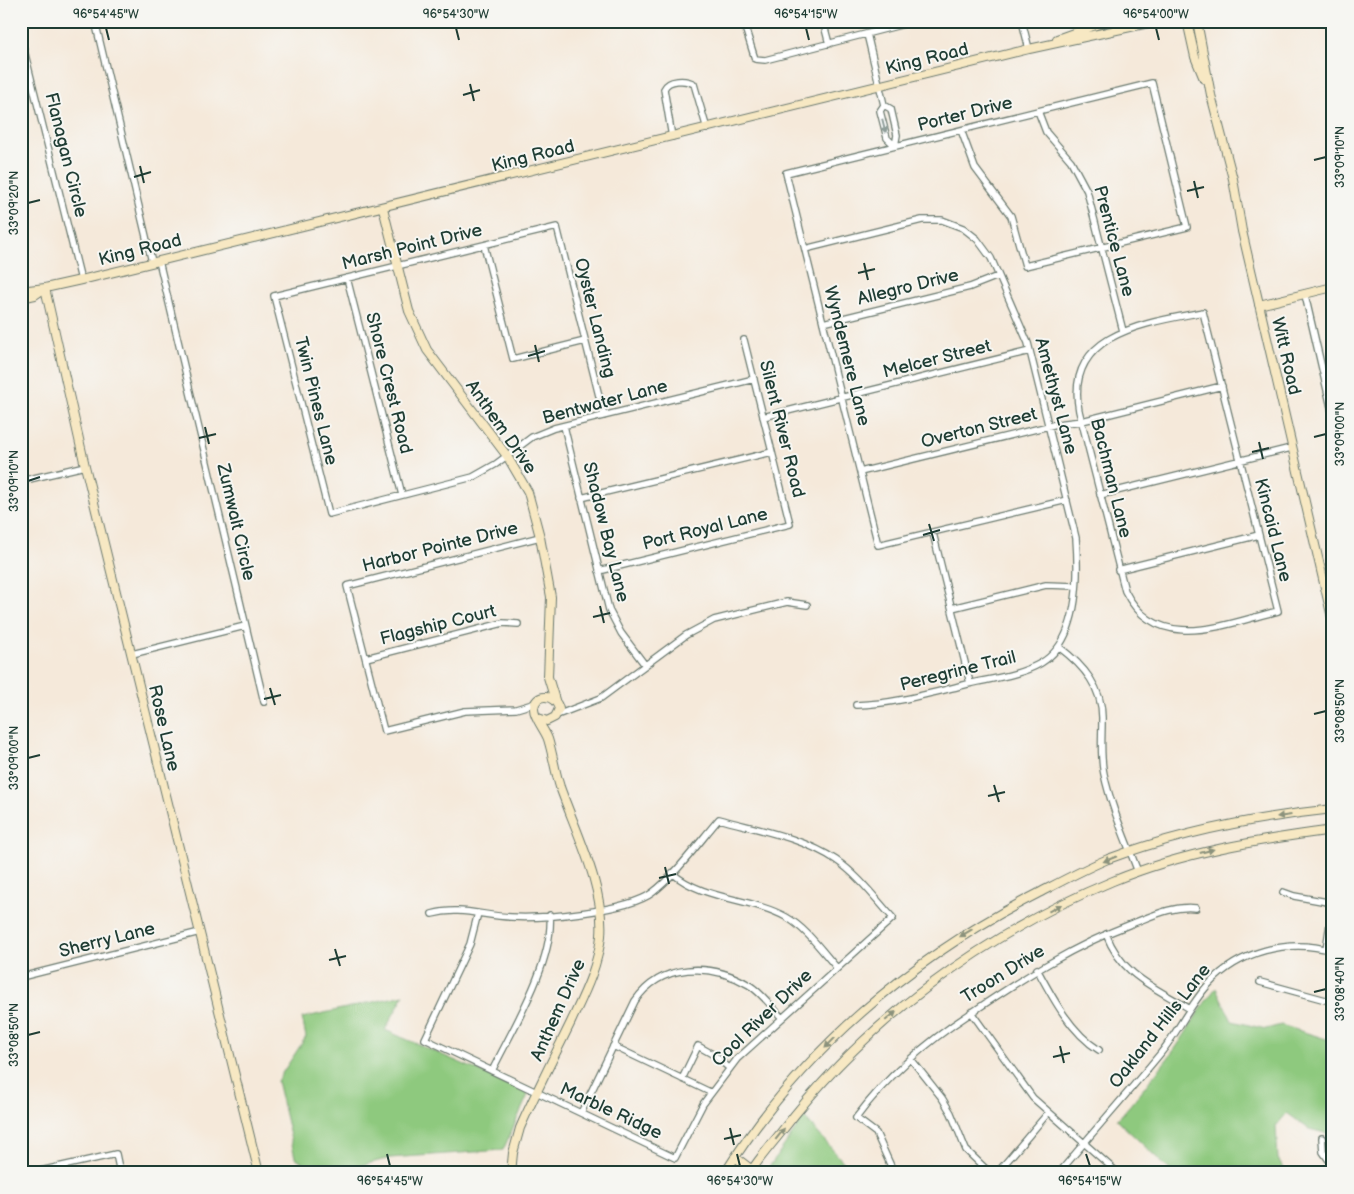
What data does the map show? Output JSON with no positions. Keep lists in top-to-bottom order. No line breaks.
{"streets":{"street":["King Road","Porter Drive","Flanagan Circle","Prentice Lane","Marsh Point Drive","Allegro Drive","Oyster Landing","Wyndemere Lane","Witt Road","Melcer Street","Shore Crest Road","Amethyst Lane","Twin Pines Lane","Bentwater Lane","Anthem Drive","Overton Street","Silent River Road","Bachman Lane","Zumwalt Circle","Port Royal Lane","Kincaid Lane","Shadow Bay Lane","Harbor Pointe Drive","Flagship Court","Peregrine Trail","Rose Lane","Sherry Lane","Troon Drive","Cool River Drive","Oakland Hills Lane","Marble Ridge"]},"crossings":[["King Road","Flanagan Circle"],["King Road","Anthem Drive"],["King Road","Zumwalt Circle"],["King Road","Rose Lane"],["Porter Drive","Prentice Lane"],["Porter Drive","Wyndemere Lane"],["Prentice Lane","Bachman Lane"],["Prentice Lane","Kincaid Lane"],["Marsh Point Drive","Oyster Landing"],["Marsh Point Drive","Shore Crest Road"],["Marsh Point Drive","Twin Pines Lane"],["Marsh Point Drive","Anthem Drive"],["Allegro Drive","Wyndemere Lane"],["Allegro Drive","Amethyst Lane"],["Oyster Landing","Bentwater Lane"],["Wyndemere Lane","Melcer Street"],["Wyndemere Lane","Amethyst Lane"],["Wyndemere Lane","Overton Street"],["Melcer Street","Amethyst Lane"],["Melcer Street","Silent River Road"],["Shore Crest Road","Bentwater Lane"],["Amethyst Lane","Overton Street"],["Amethyst Lane","Peregrine Trail"],["Twin Pines Lane","Bentwater Lane"],["Bentwater Lane","Anthem Drive"],["Bentwater Lane","Silent River Road"],["Bentwater Lane","Shadow Bay Lane"],["Anthem Drive","Harbor Pointe Drive"],["Anthem Drive","Marble Ridge"],["Overton Street","Bachman Lane"],["Overton Street","Kincaid Lane"],["Silent River Road","Port Royal Lane"],["Bachman Lane","Kincaid Lane"],["Port Royal Lane","Shadow Bay Lane"],["Harbor Pointe Drive","Flagship Court"],["Rose Lane","Sherry Lane"],["Cool River Drive","Marble Ridge"]],"coordinates":["96°54'45\"W","96°54'30\"W","96°54'15\"W","96°54'00\"W","33°09'10\"N","33°09'20\"N","33°09'00\"N","33°08'50\"N","33°08'40\"N"]}
